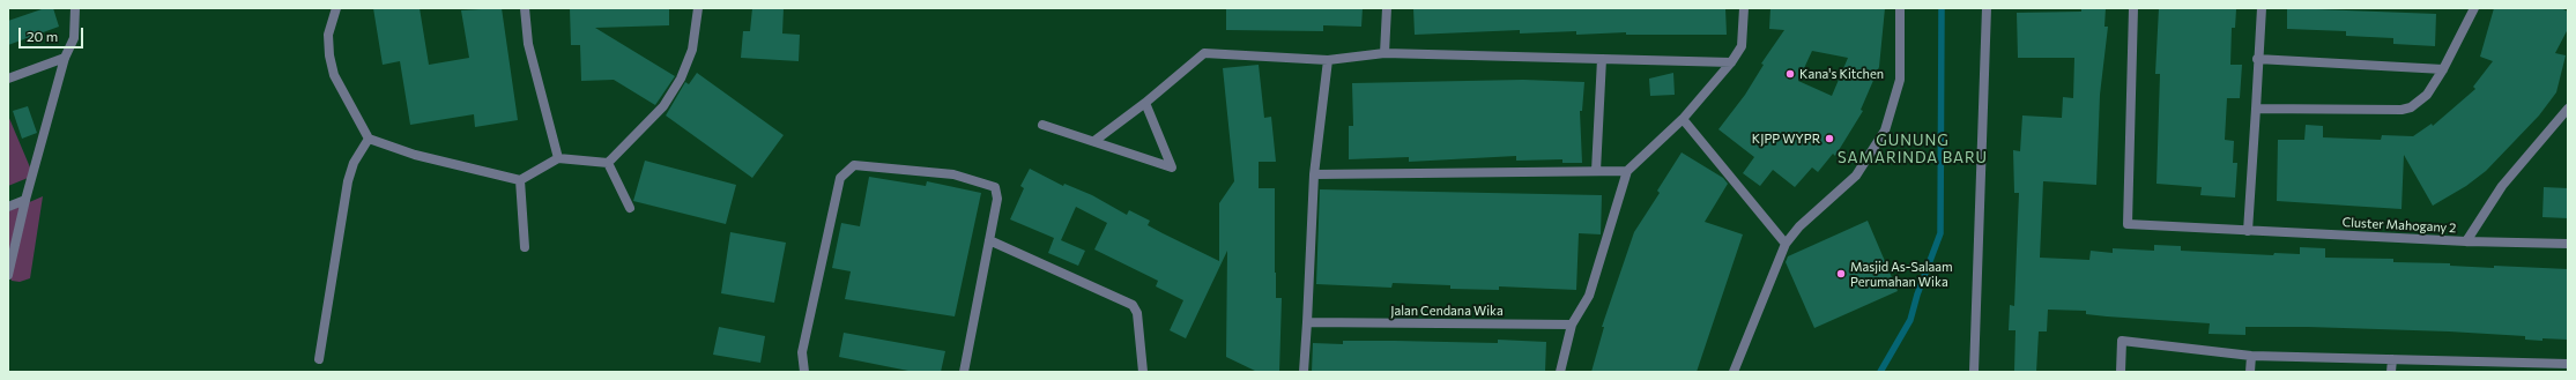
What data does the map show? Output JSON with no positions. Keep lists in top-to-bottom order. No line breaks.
{"streets":{"street":["Cluster Mahogany 2","Jalan Cendana Wika"]},"districts":["GUNUNG SAMARINDA BARU"],"places":["Kana's Kitchen","KJPP WYPR","Masjid As-Salaam Perumahan Wika"],"scale_bar":"20 m"}
